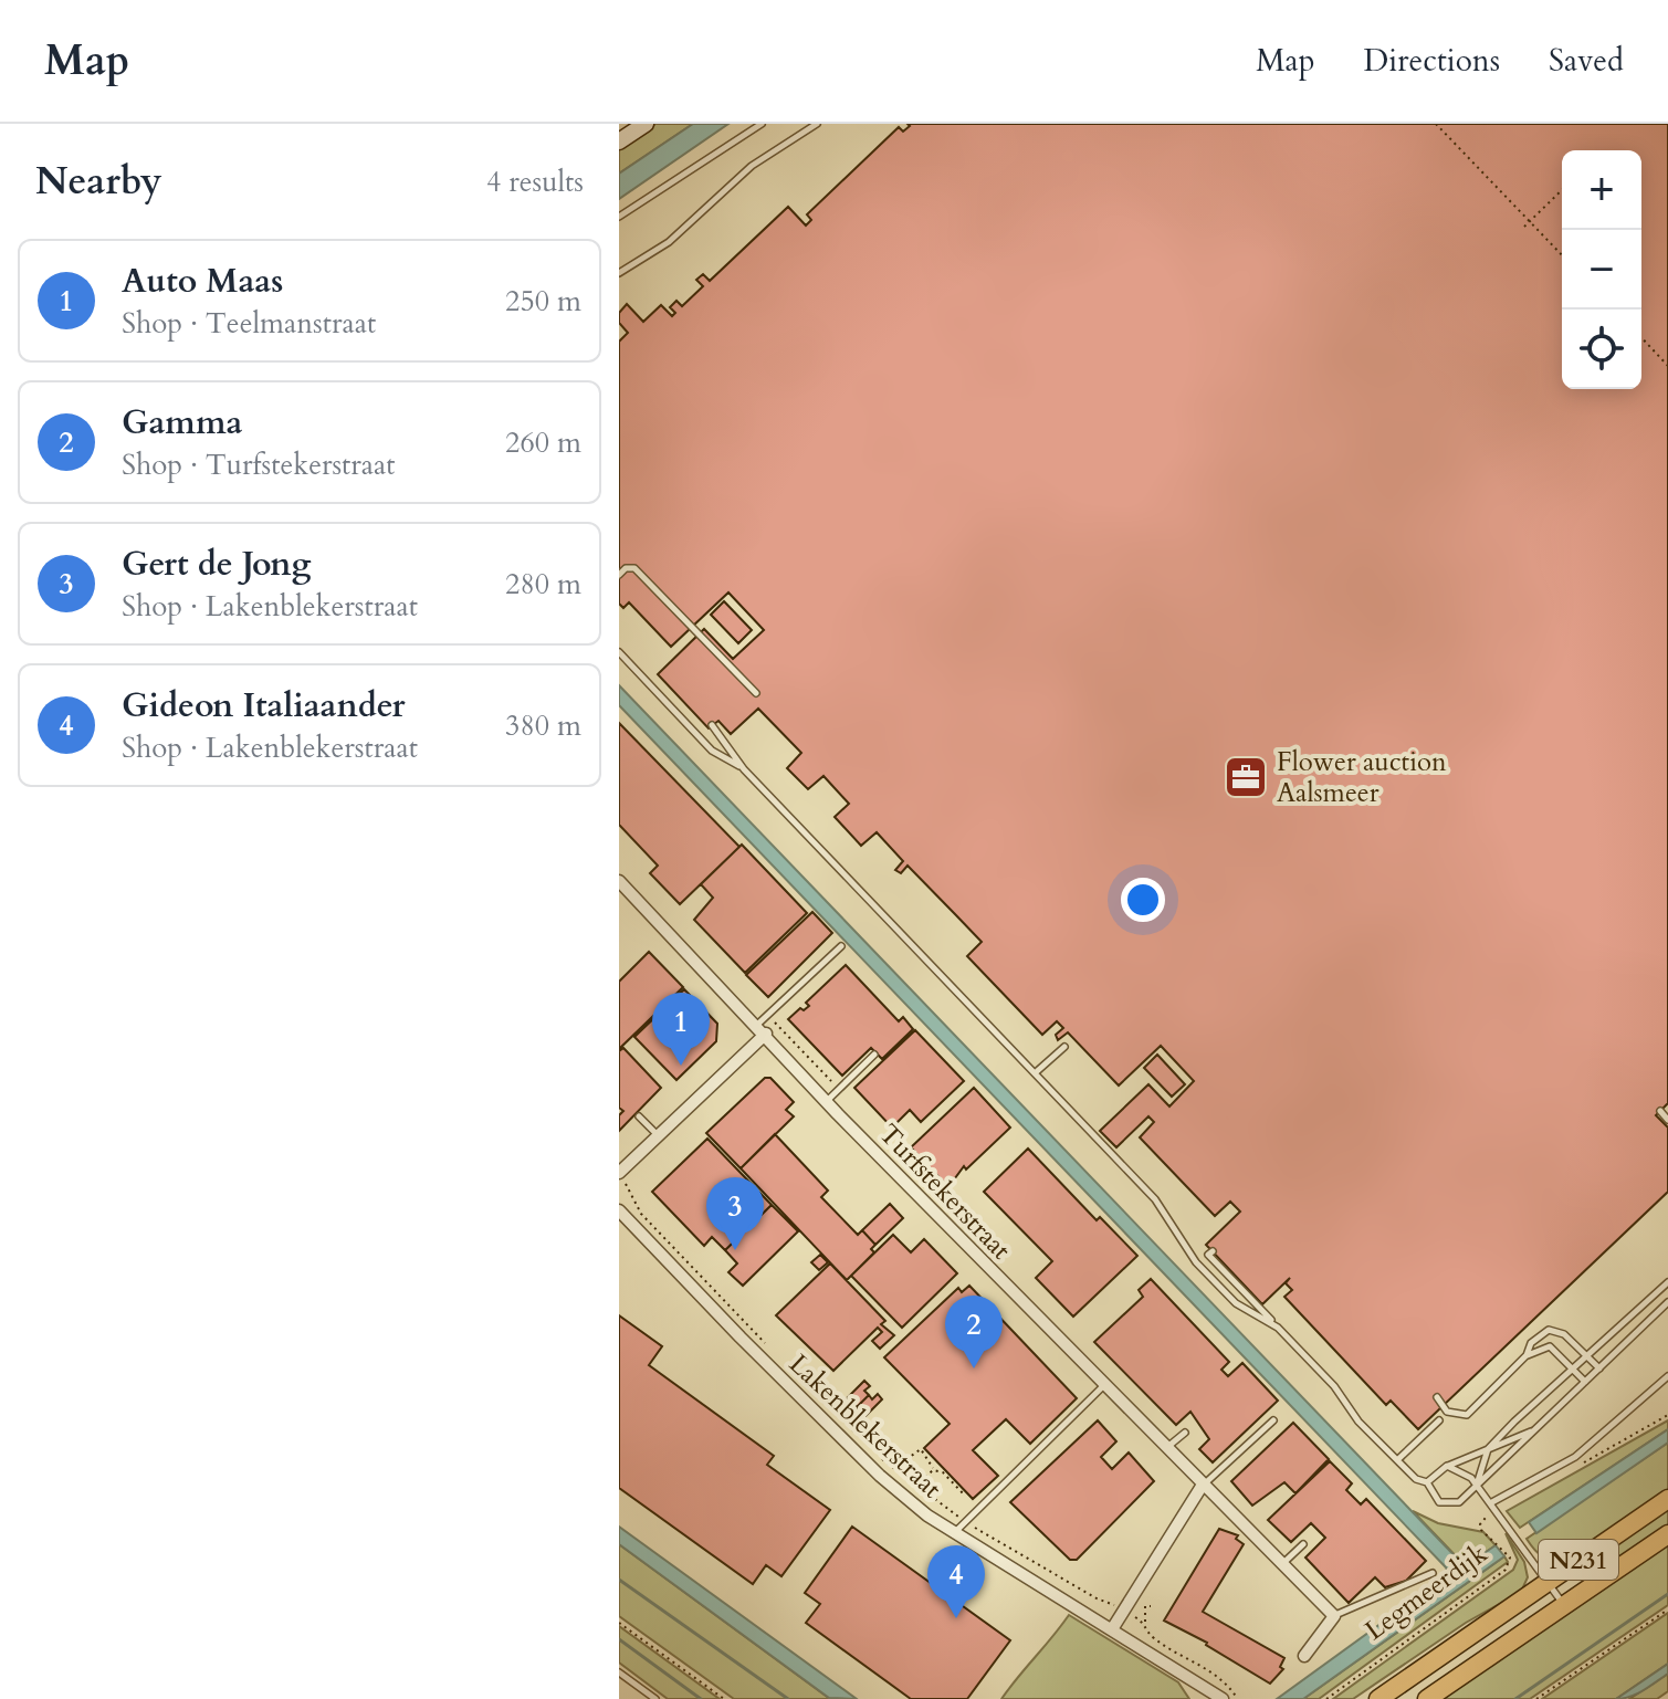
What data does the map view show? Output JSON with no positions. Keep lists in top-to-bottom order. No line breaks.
{"streets":{"main road":["N231"],"street":["Turfstekerstraat","Lakenblekerstraat"],"path":["Legmeerdijk"]},"places":{"office":["Flower auction Aalsmeer"]},"page":{"header":"Map","nav":["Map","Directions","Saved"],"heading":["Nearby","4 results"],"map_buttons":["+","−"],"list":[{"mark":"1","name":"Auto Maas","note":"Shop · Teelmanstraat","value":"250 m"},{"mark":"2","name":"Gamma","note":"Shop · Turfstekerstraat","value":"260 m"},{"mark":"3","name":"Gert de Jong","note":"Shop · Lakenblekerstraat","value":"280 m"},{"mark":"4","name":"Gideon Italiaander","note":"Shop · Lakenblekerstraat","value":"380 m"}],"pins":["1","3","2","4"]}}
